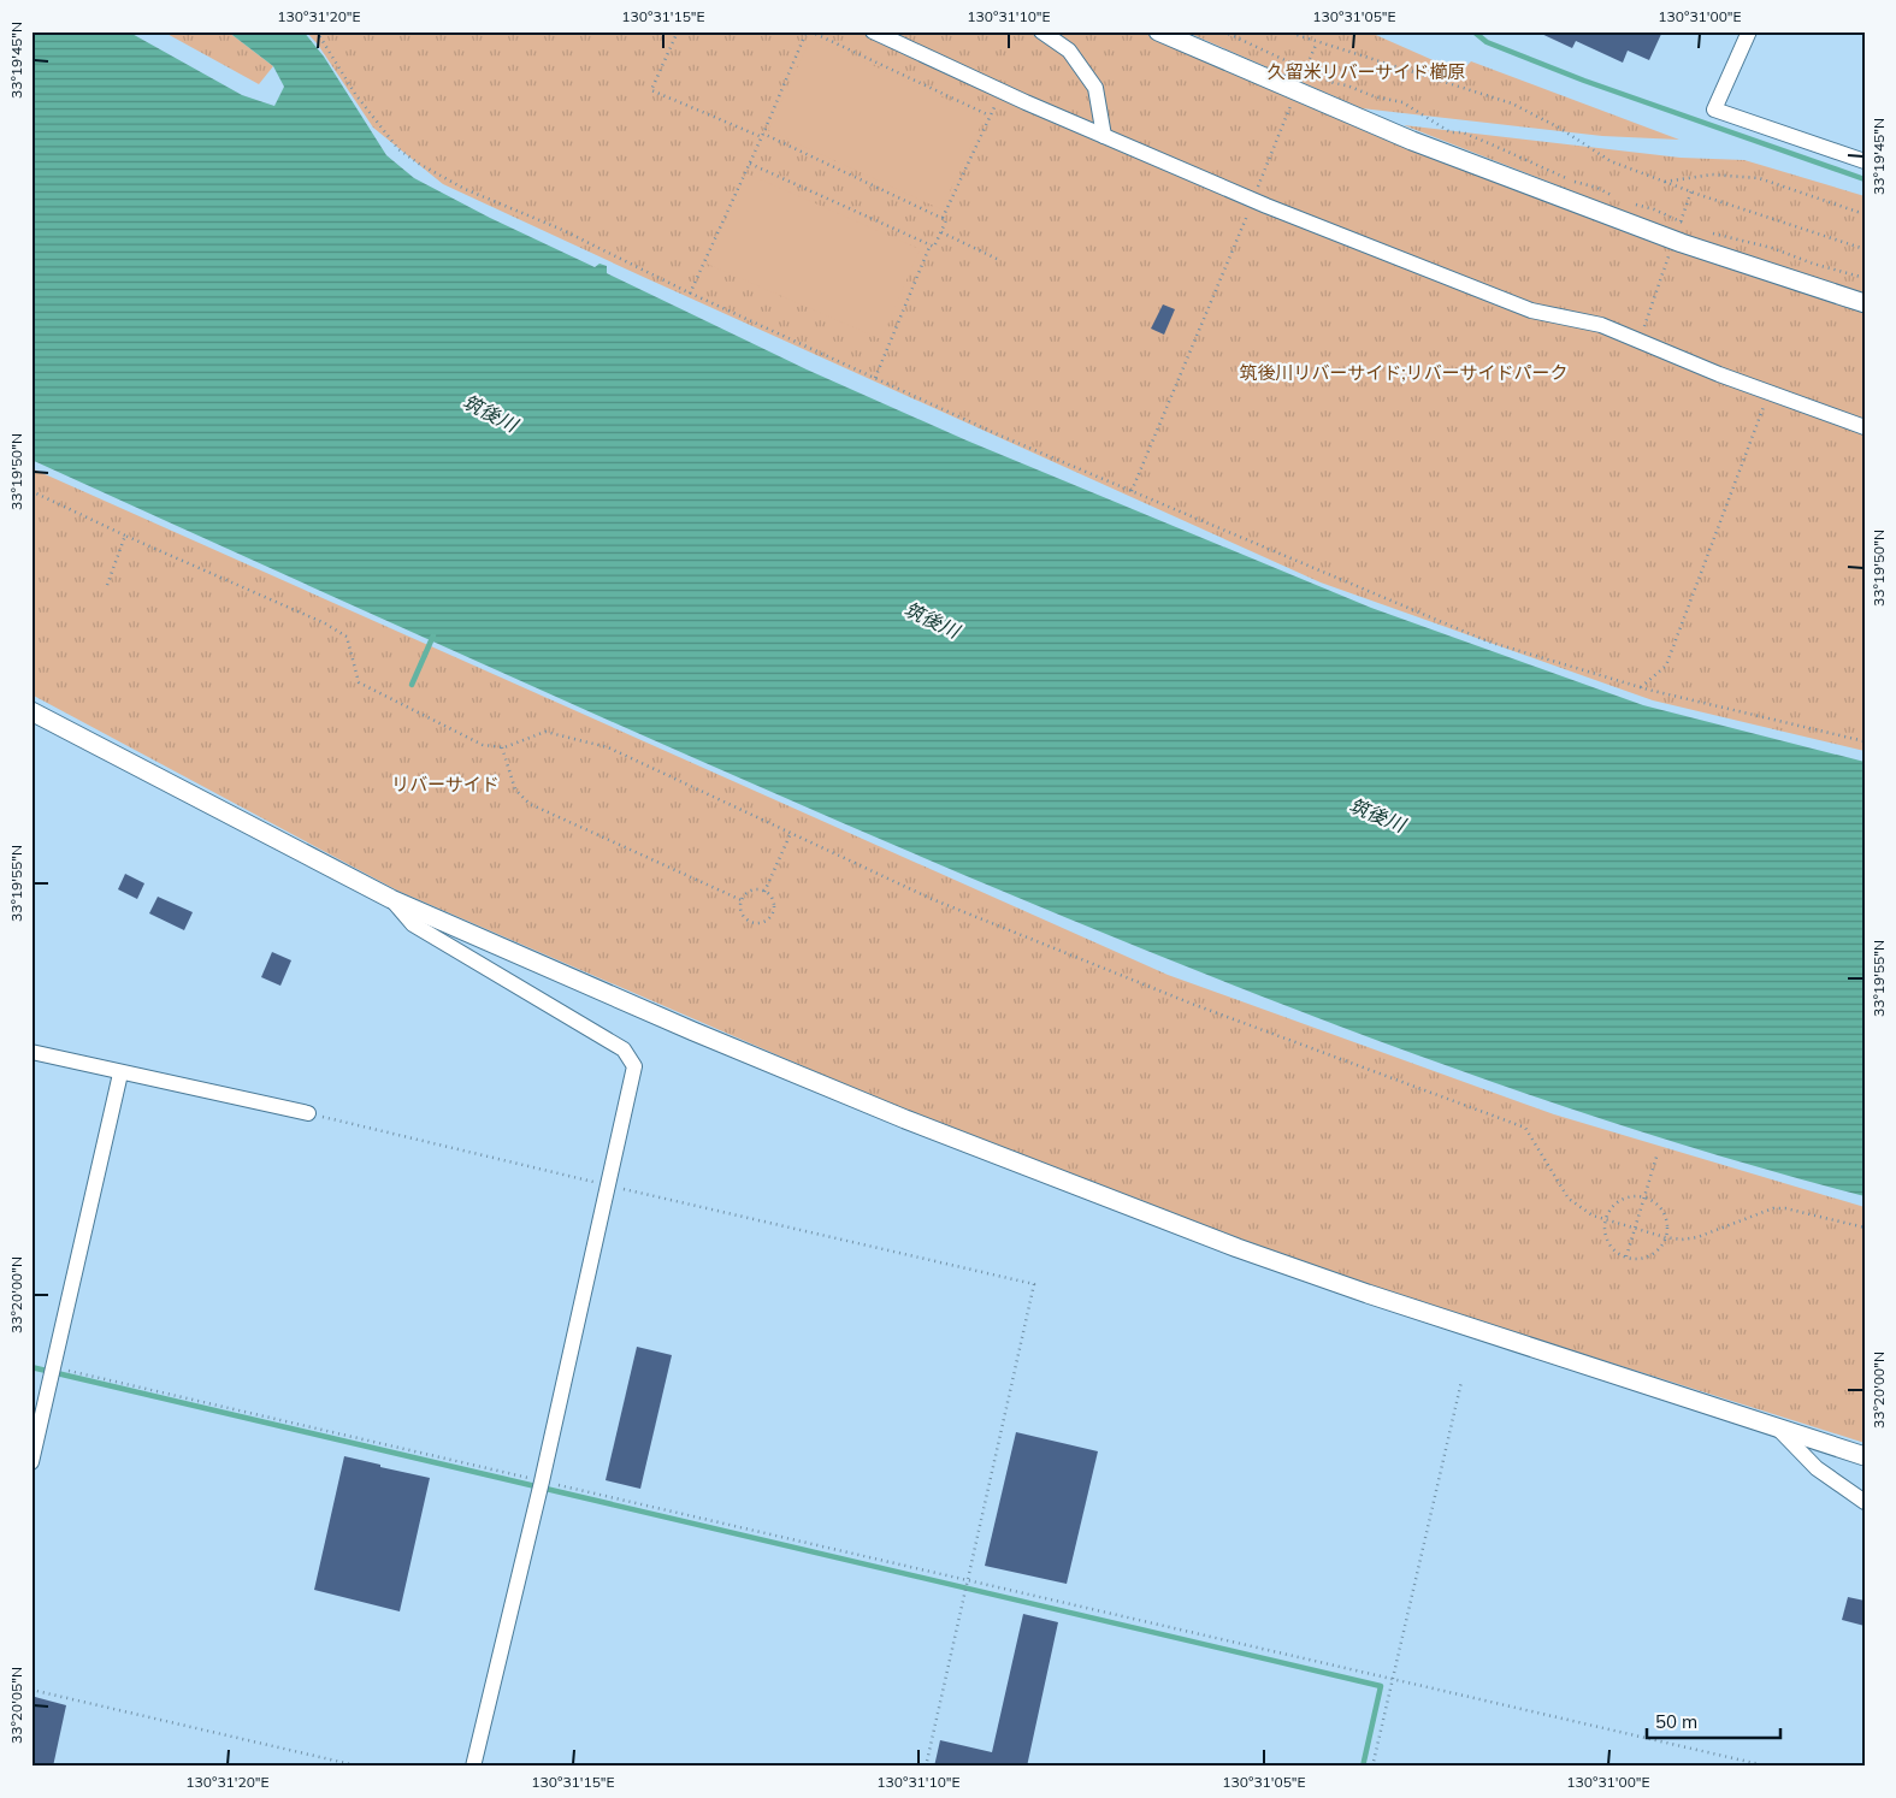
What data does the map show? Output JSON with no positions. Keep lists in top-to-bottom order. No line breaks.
{"water":["筑後川"],"parks":["久留米リバーサイド櫛原","筑後川リバーサイド;リバーサイドパーク","リバーサイド"],"scale_bar":"50 m","coordinates":["130°31'20\"E","130°31'15\"E","130°31'10\"E","130°31'05\"E","130°31'00\"E","33°19'45\"N","33°19'50\"N","33°19'55\"N","33°20'00\"N","33°20'05\"N"]}
